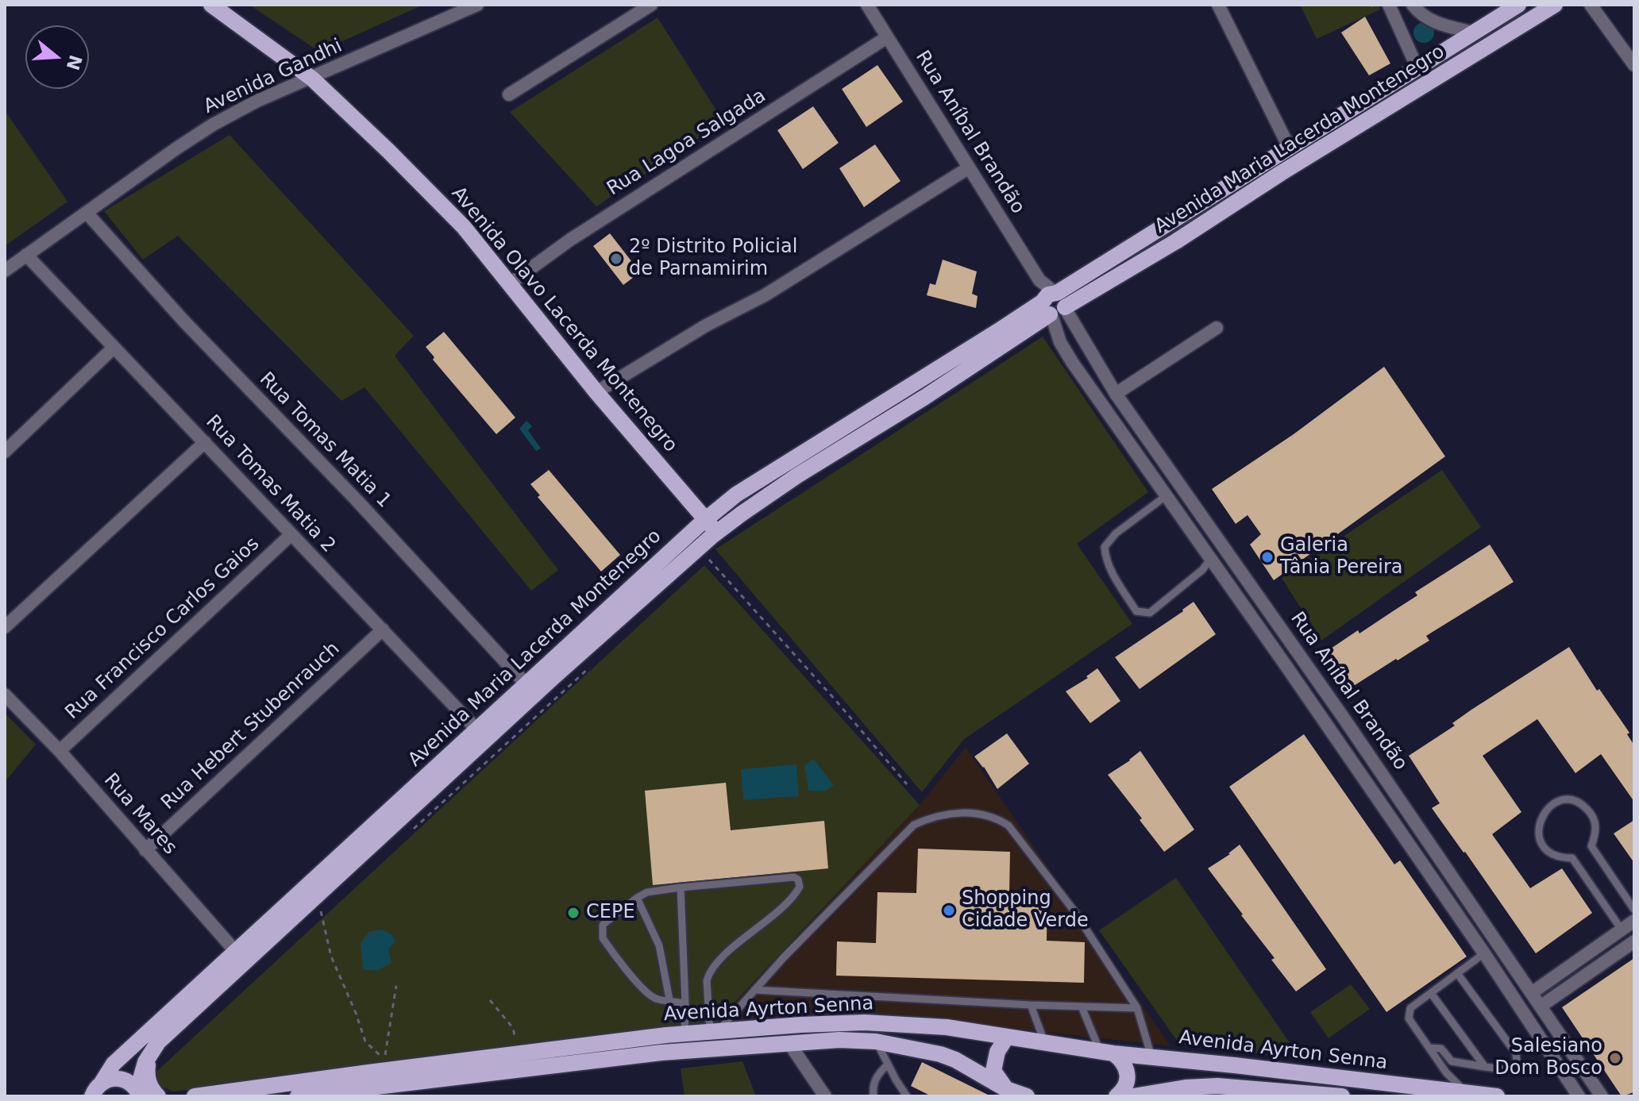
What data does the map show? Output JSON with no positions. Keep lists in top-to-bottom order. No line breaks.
{"streets":{"main road":["Avenida Maria Lacerda Montenegro","Avenida Olavo Lacerda Montenegro","Avenida Ayrton Senna"],"street":["Avenida Gandhi","Rua Aníbal Brandão","Rua Lagoa Salgada","Rua Tomas Matia 1","Rua Tomas Matia 2","Rua Francisco Carlos Gaios","Rua Hebert Stubenrauch","Rua Mares"]},"crossings":[["Avenida Gandhi","Avenida Olavo Lacerda Montenegro"],["Avenida Gandhi","Rua Tomas Matia 1"],["Avenida Gandhi","Rua Tomas Matia 2"],["Rua Aníbal Brandão","Avenida Maria Lacerda Montenegro"],["Rua Aníbal Brandão","Rua Lagoa Salgada"],["Avenida Maria Lacerda Montenegro","Avenida Olavo Lacerda Montenegro"],["Avenida Maria Lacerda Montenegro","Rua Tomas Matia 1"],["Avenida Maria Lacerda Montenegro","Rua Tomas Matia 2"],["Avenida Maria Lacerda Montenegro","Rua Mares"],["Rua Lagoa Salgada","Avenida Olavo Lacerda Montenegro"],["Rua Tomas Matia 2","Rua Francisco Carlos Gaios"],["Rua Tomas Matia 2","Rua Hebert Stubenrauch"],["Rua Francisco Carlos Gaios","Rua Mares"],["Rua Hebert Stubenrauch","Rua Mares"]],"places":["2º Distrito Policial de Parnamirim","Galeria Tânia Pereira","Shopping Cidade Verde","CEPE","Salesiano Dom Bosco"],"north":"right"}
